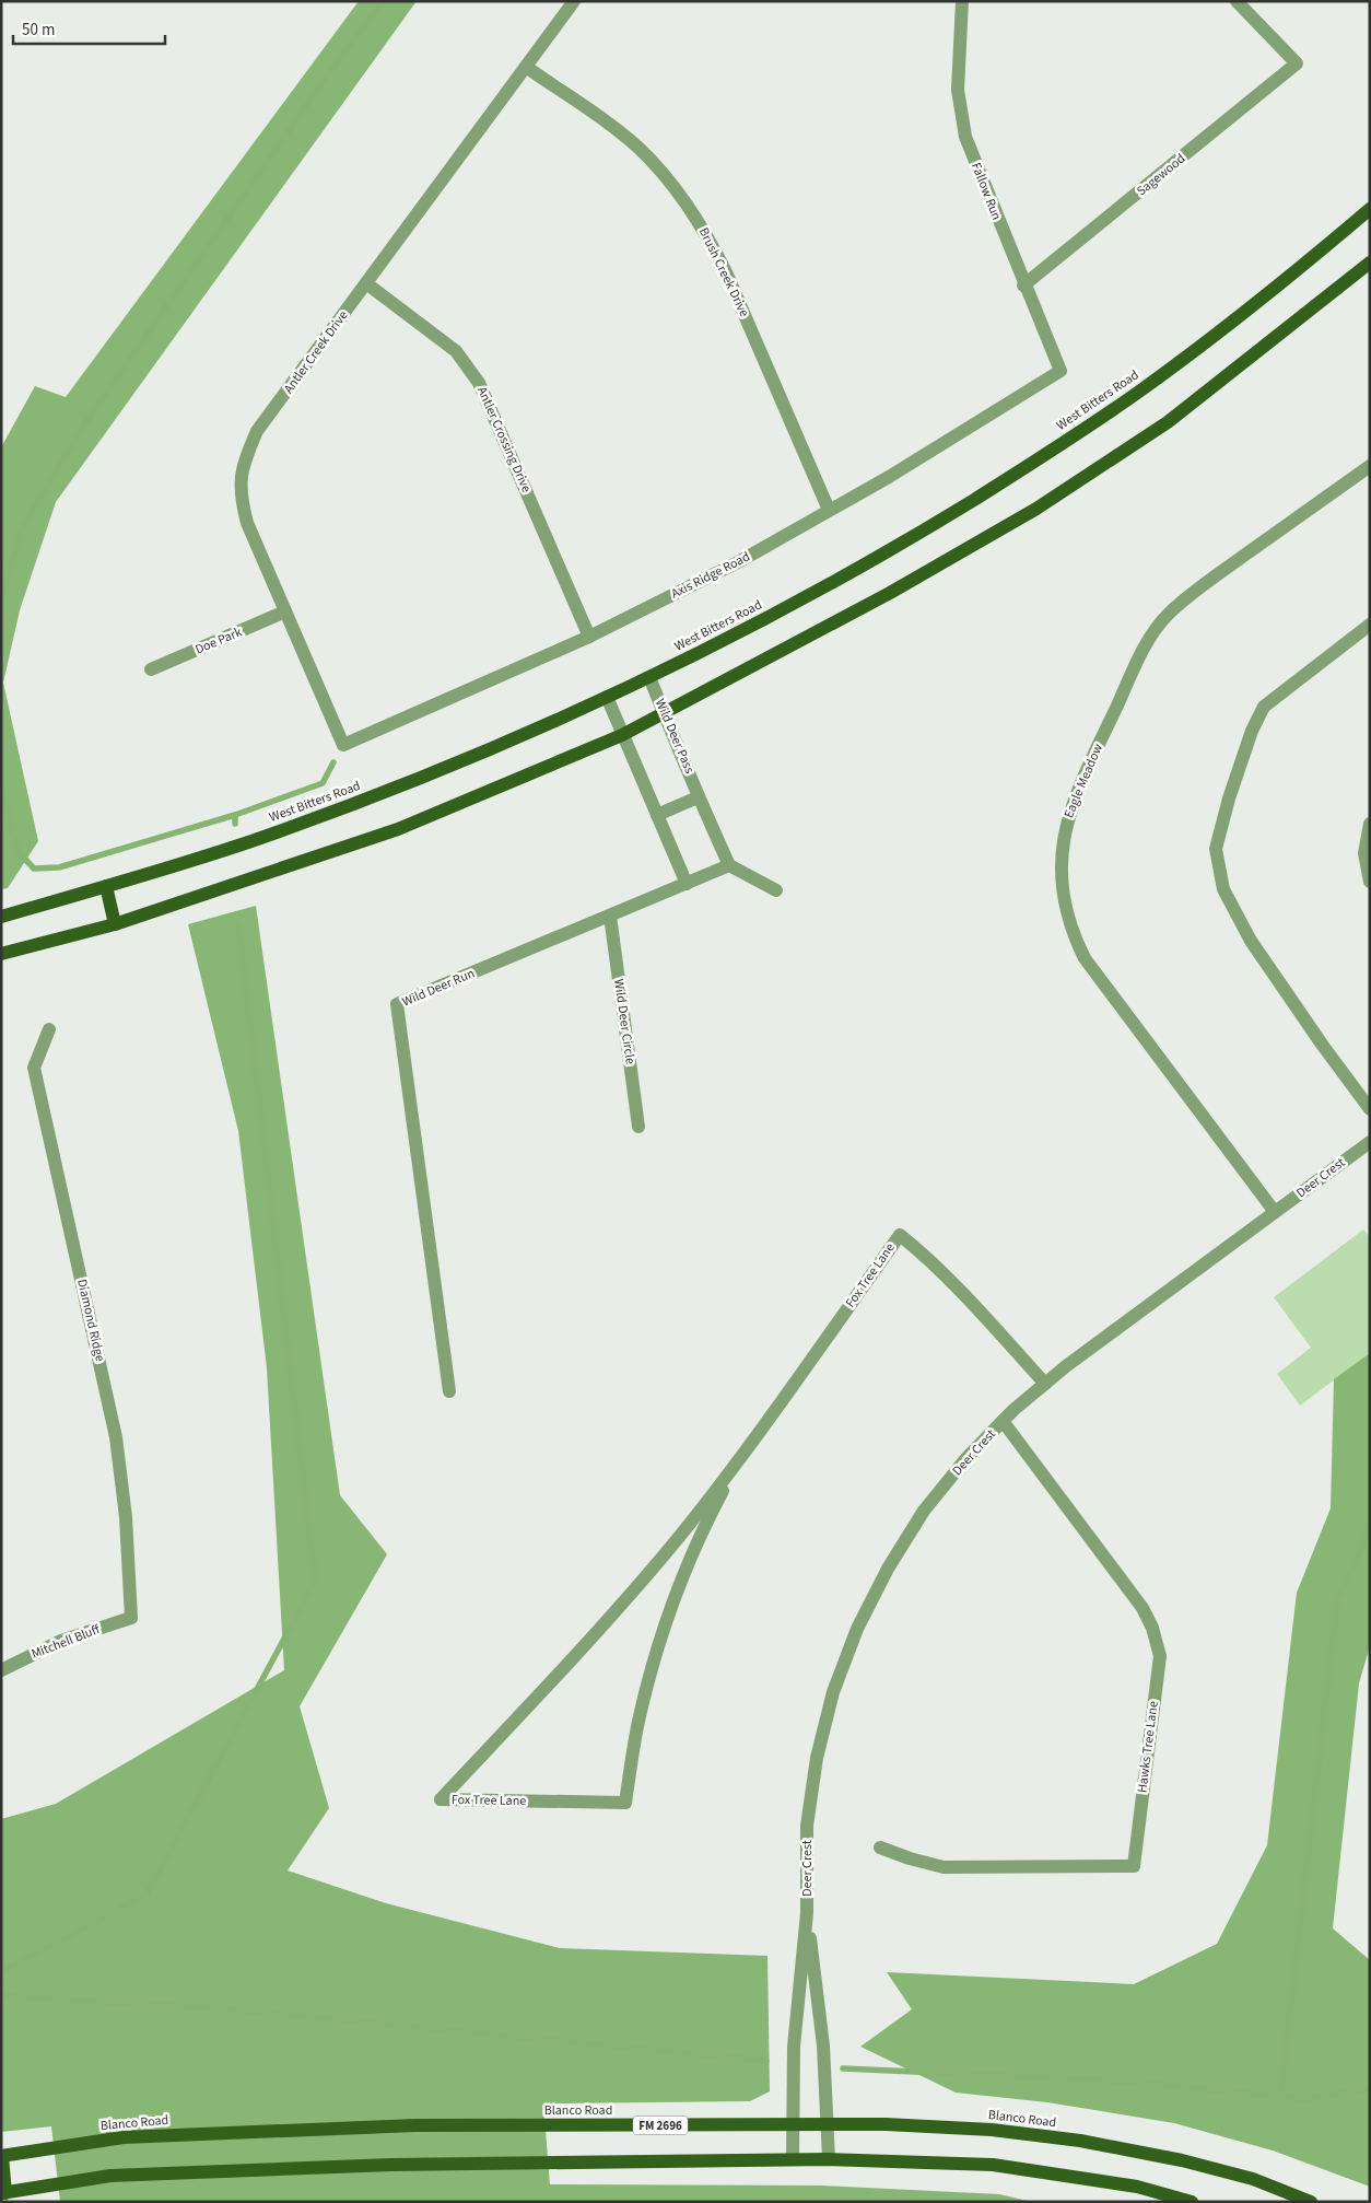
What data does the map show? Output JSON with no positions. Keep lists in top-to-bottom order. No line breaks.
{"streets":{"main road":["West Bitters Road","Blanco Road","FM 2696"],"street":["Sagewood","Fallow Run","Brush Creek Drive","Antler Creek Drive","Antler Crossing Drive","Axis Ridge Road","Doe Park","Wild Deer Pass","Eagle Meadow","Wild Deer Run","Wild Deer Circle","Deer Crest","Fox Tree Lane","Diamond Ridge","Mitchell Bluff","Hawks Tree Lane"]},"crossings":[["Sagewood","Fallow Run"],["Fallow Run","Axis Ridge Road"],["Brush Creek Drive","Antler Creek Drive"],["Brush Creek Drive","Axis Ridge Road"],["Antler Creek Drive","Antler Crossing Drive"],["Antler Creek Drive","Axis Ridge Road"],["Antler Creek Drive","Doe Park"],["West Bitters Road","Wild Deer Pass"],["Antler Crossing Drive","Axis Ridge Road"],["Wild Deer Pass","Wild Deer Run"],["Eagle Meadow","Deer Crest"],["Wild Deer Run","Wild Deer Circle"],["Deer Crest","Fox Tree Lane"],["Deer Crest","Hawks Tree Lane"],["Deer Crest","Blanco Road"],["Diamond Ridge","Mitchell Bluff"]],"scale_bar":"50 m"}
